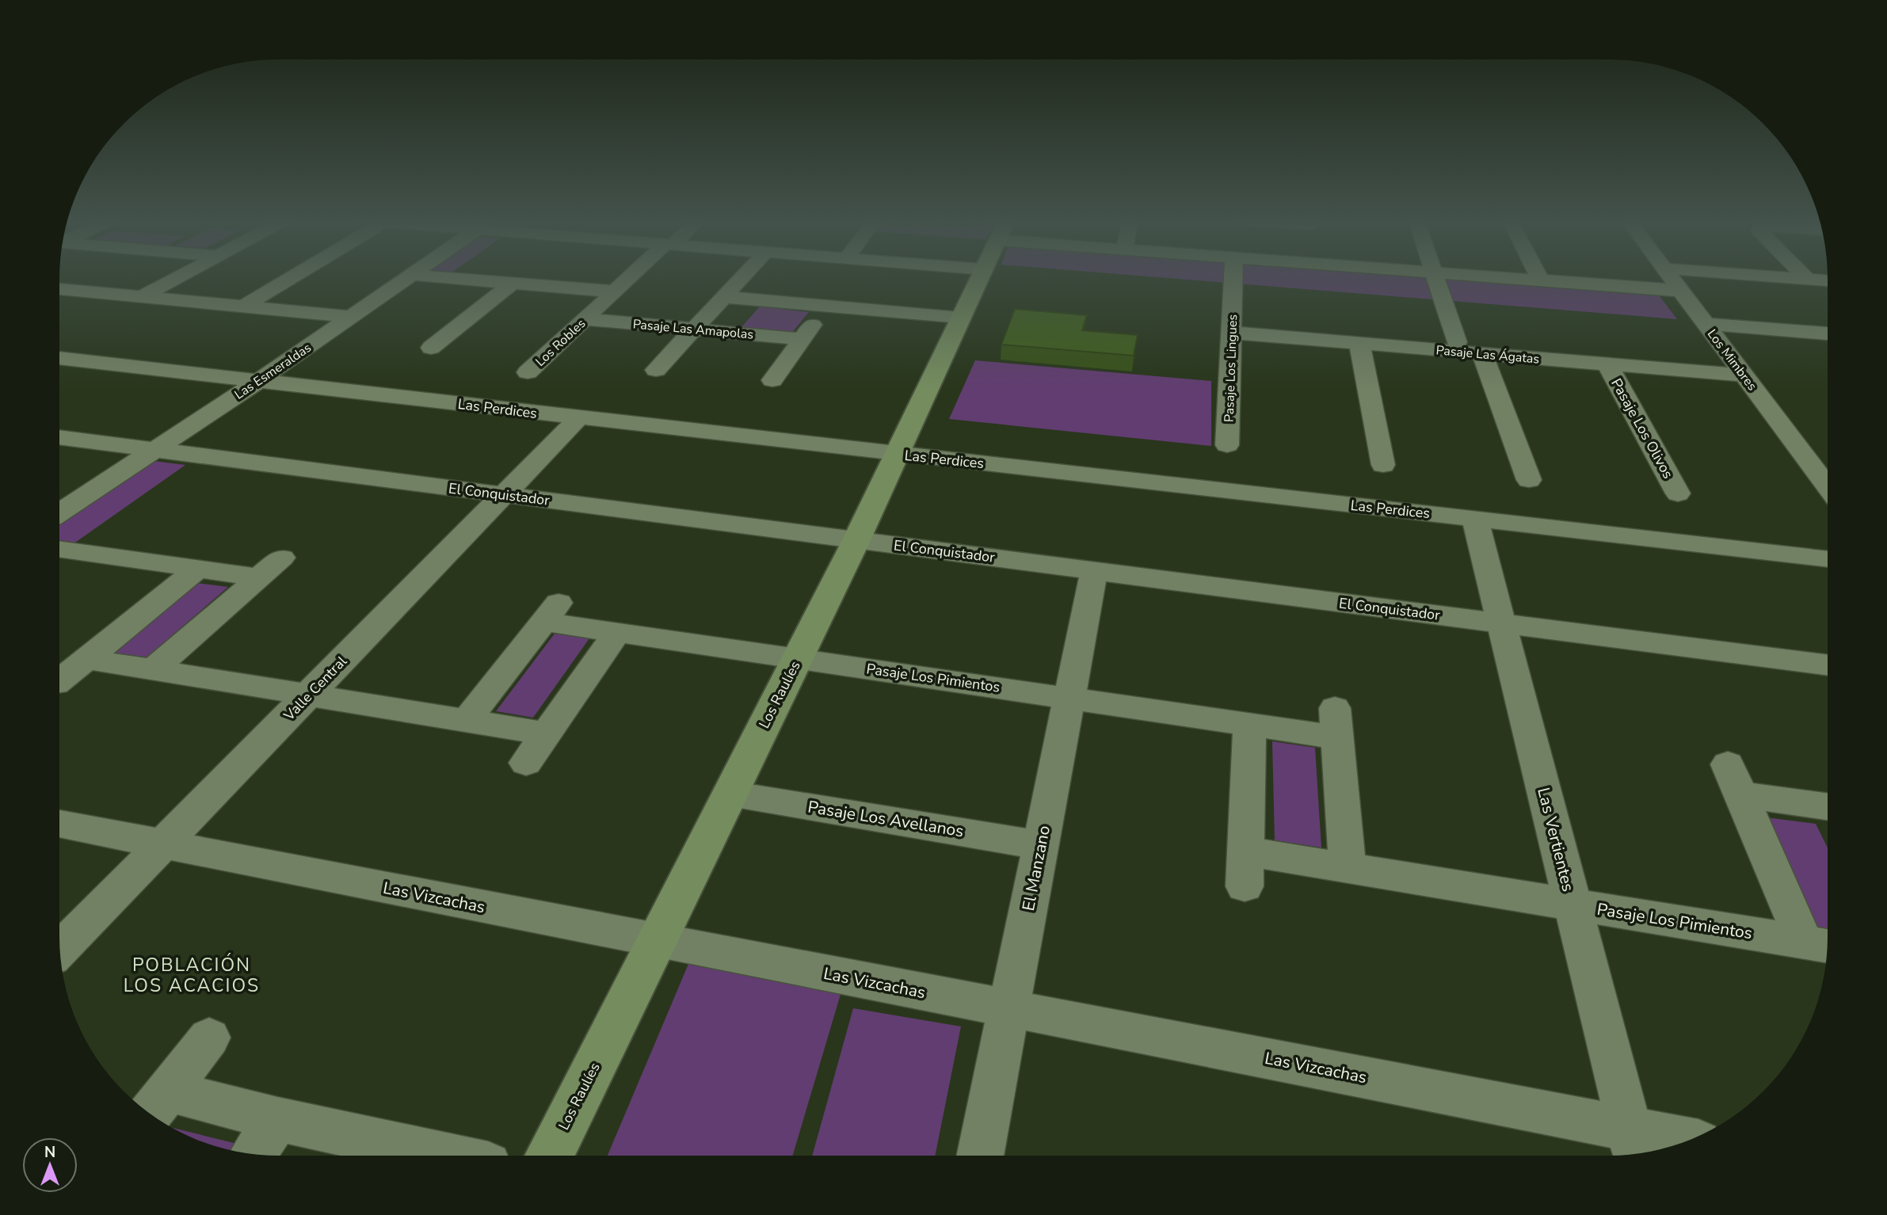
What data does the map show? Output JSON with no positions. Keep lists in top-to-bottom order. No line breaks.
{"streets":{"street":["Pasaje Las Amapolas","Los Robles","Pasaje Las Ágatas","Los Mimbres","Pasaje Los Lingues","Las Esmeraldas","Las Perdices","Pasaje Los Olivos","El Conquistador","Pasaje Los Pimientos","Valle Central","Los Raulíes","Pasaje Los Avellanos","Las Vertientes","El Manzano","Las Vizcachas"]},"crossings":[["Pasaje Las Amapolas","Los Robles"],["Pasaje Las Ágatas","Los Mimbres"],["Pasaje Las Ágatas","Pasaje Los Lingues"],["Pasaje Las Ágatas","Pasaje Los Olivos"],["Las Esmeraldas","Las Perdices"],["Las Esmeraldas","El Conquistador"],["Las Perdices","Valle Central"],["Las Perdices","Los Raulíes"],["Las Perdices","Las Vertientes"],["El Conquistador","Valle Central"],["El Conquistador","Los Raulíes"],["El Conquistador","Las Vertientes"],["El Conquistador","El Manzano"],["Pasaje Los Pimientos","Los Raulíes"],["Pasaje Los Pimientos","Las Vertientes"],["Pasaje Los Pimientos","El Manzano"],["Valle Central","Las Vizcachas"],["Los Raulíes","Pasaje Los Avellanos"],["Los Raulíes","Las Vizcachas"],["Pasaje Los Avellanos","El Manzano"],["Las Vertientes","Las Vizcachas"],["El Manzano","Las Vizcachas"]],"districts":["POBLACIÓN LOS ACACIOS"],"north":"top"}
